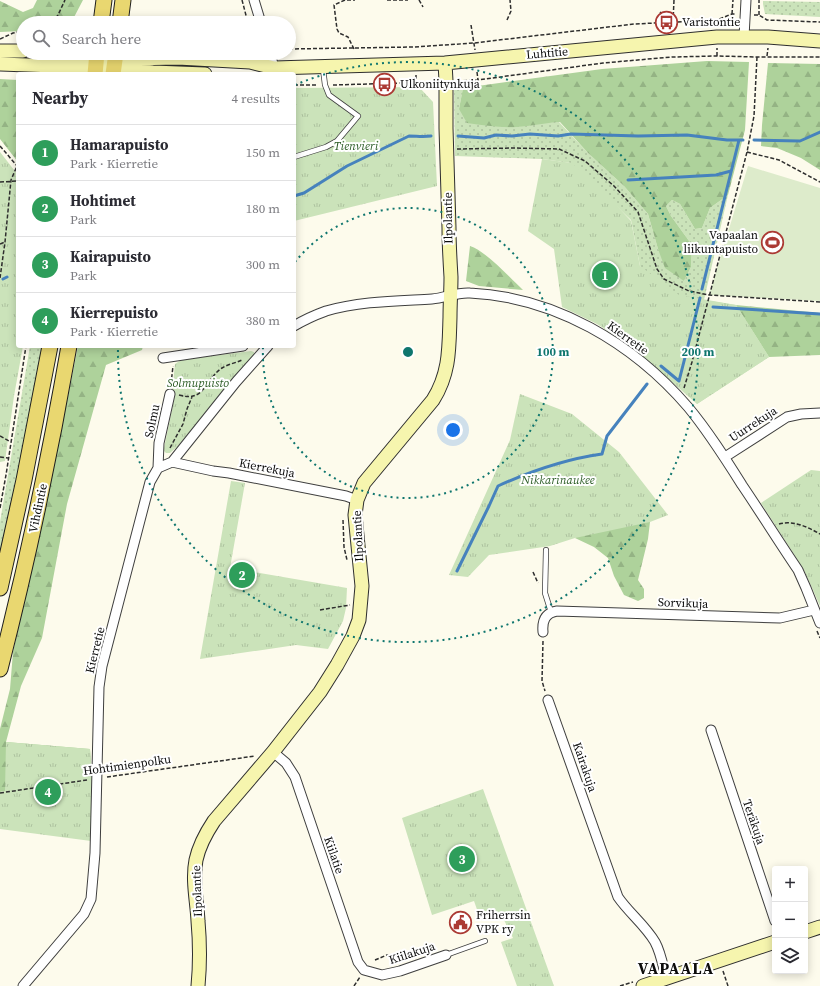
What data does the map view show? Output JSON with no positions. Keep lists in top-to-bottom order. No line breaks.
{"streets":{"main road":["Vihdintie"],"street":["Luhtitie","Ilpolantie","Kierretie","Solmu","Uurrekuja","Kierrekuja","Sorvikuja","Kairakuja","Teräkuja","Kiilatie","Kiilakuja"],"path":["Hohtimienpolku"]},"crossings":[["Luhtitie","Ilpolantie"],["Ilpolantie","Kierretie"],["Ilpolantie","Kierrekuja"],["Ilpolantie","Kiilatie"],["Kierretie","Solmu"],["Kierretie","Uurrekuja"],["Kierretie","Sorvikuja"],["Kierretie","Hohtimienpolku"],["Kiilatie","Kiilakuja"]],"districts":["VAPAALA"],"parks":["Tienvieri","Solmupuisto","Nikkarinaukee"],"places":{"bus stop":["Varistontie","Ulkoniitynkuja"],"sports":["Vapaalan liikuntapuisto"],"public building":["Friherrsin VPK ry"]},"page":{"search":"Search here","heading":["Nearby","4 results"],"list":[{"mark":"1","name":"Hamarapuisto","note":"Park · Kierretie","value":"150 m"},{"mark":"2","name":"Hohtimet","note":"Park","value":"180 m"},{"mark":"3","name":"Kairapuisto","note":"Park","value":"300 m"},{"mark":"4","name":"Kierrepuisto","note":"Park · Kierretie","value":"380 m"}],"pins":["1","2","4","3"],"map_buttons":["+","−"]},"rings":["100 m","200 m"]}
